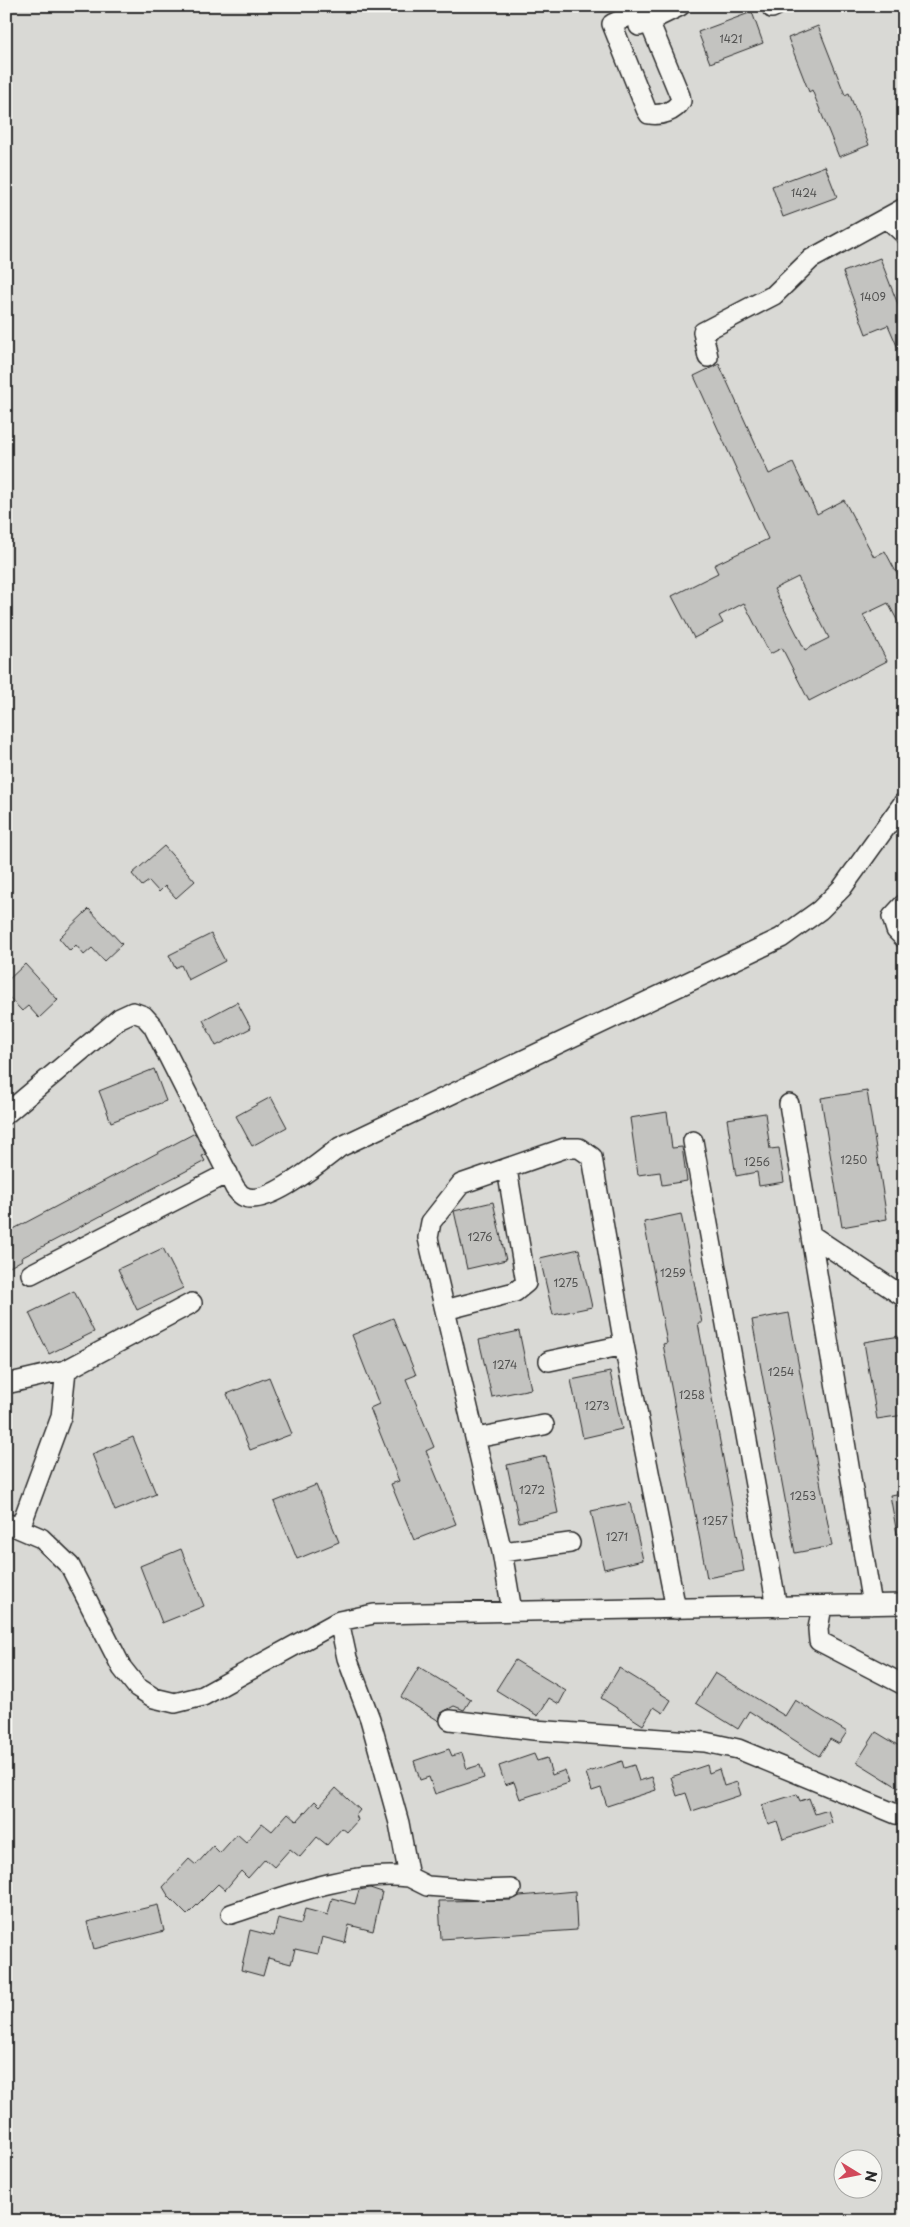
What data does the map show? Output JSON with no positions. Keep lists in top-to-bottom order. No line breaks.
{"house_numbers":["1421","1424","1409","1250","1256","1276","1259","1275","1274","1254","1258","1273","1272","1253","1257","1271"],"north":"right"}
